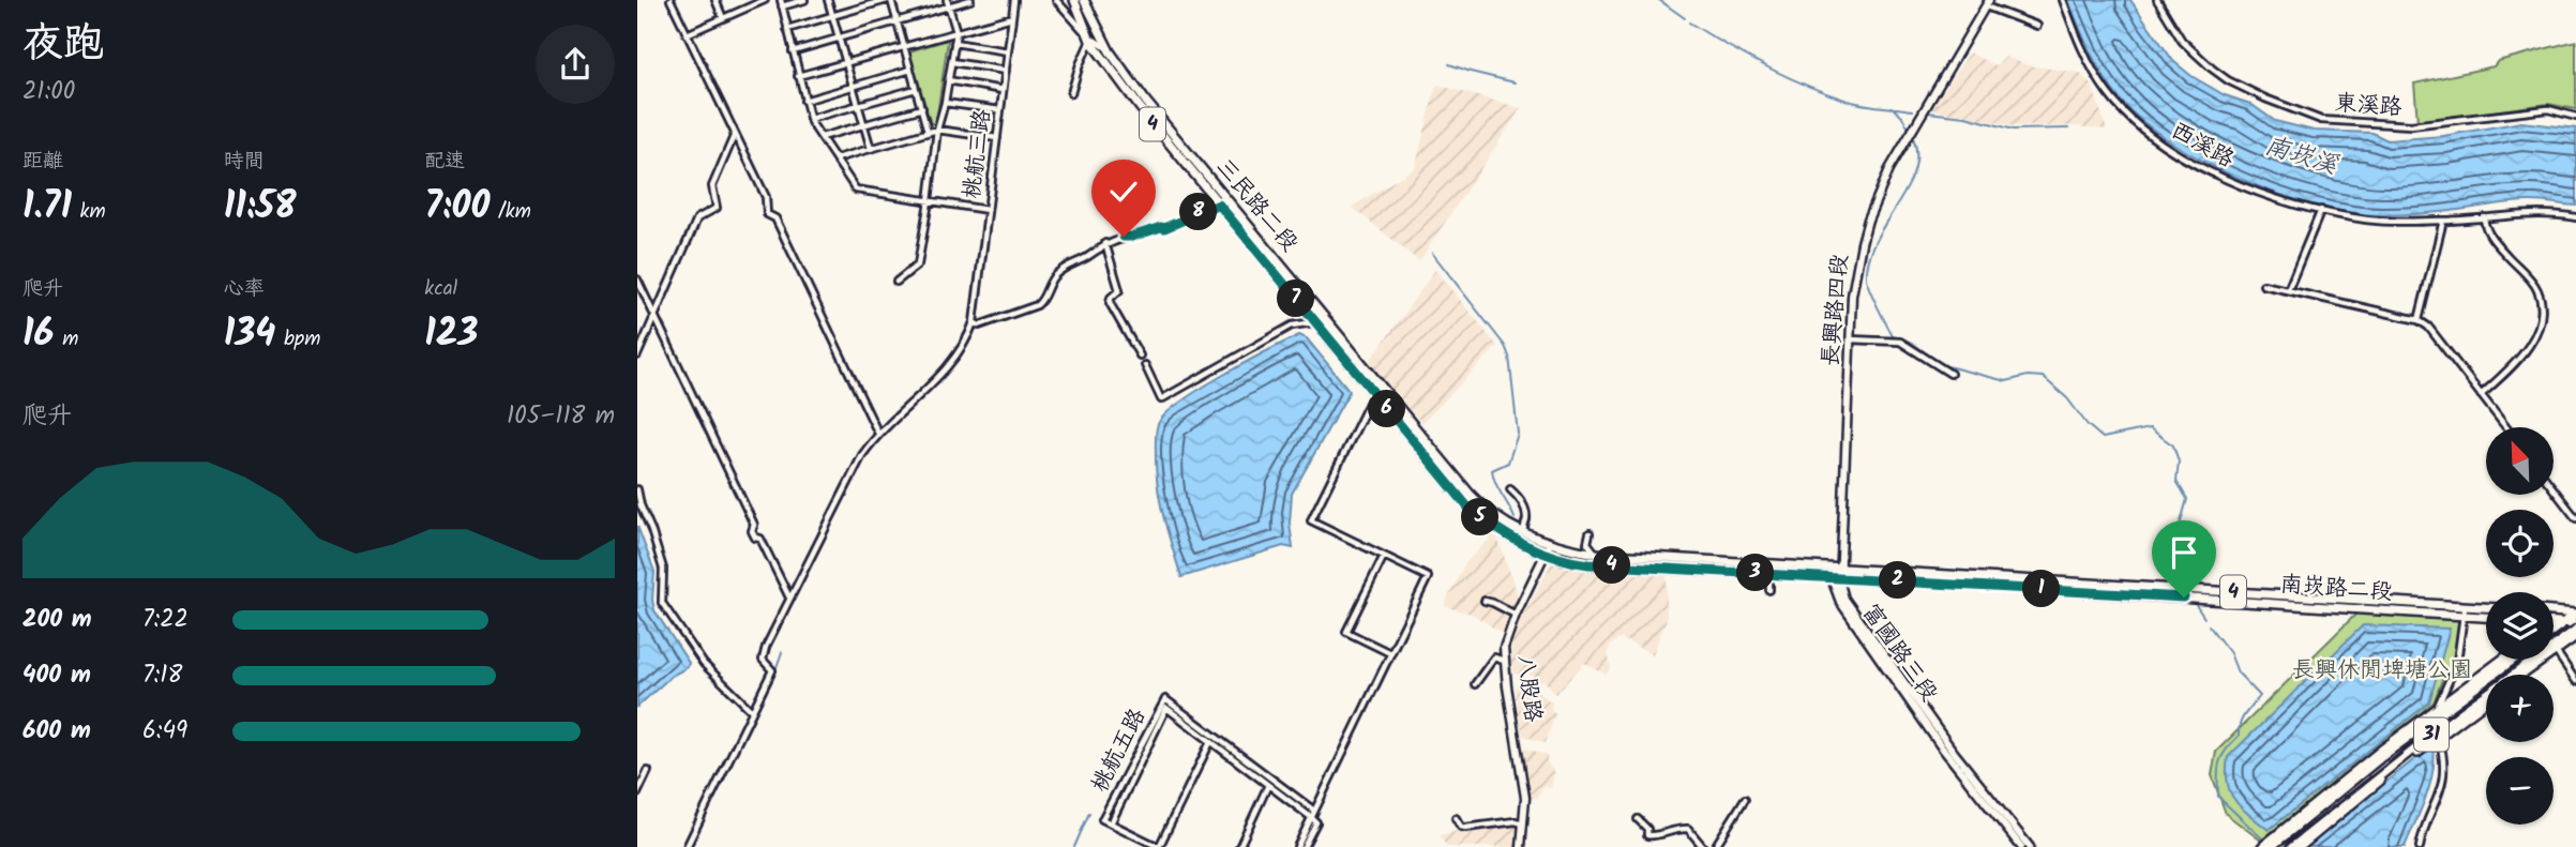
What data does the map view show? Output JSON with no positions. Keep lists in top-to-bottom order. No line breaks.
{"streets":{"main road":["4","三民路二段","南崁路二段","31"],"street":["東溪路","西溪路","桃航三路","長興路四段","富國路三段","八股路","桃航五路"]},"crossings":[["三民路二段","南崁路二段"],["長興路四段","南崁路二段"],["南崁路二段","富國路三段"],["南崁路二段","八股路"]],"water":["南崁溪"],"parks":["長興休閒埤塘公園"],"north":"top left","page":{"heading":["夜跑","21:00"],"stats":[["距離","1.71 km"],["時間","11:58"],["配速","7:00 /km"],["爬升","16 m"],["心率","134 bpm"],["kcal","123"]],"pins":["8","7","6","5","4","3","2","1"],"chart":["爬升","105–118 m"],"map_buttons":["+","−"],"list":[{"name":"200 m","note":"7:22"},{"name":"400 m","note":"7:18"},{"name":"600 m","note":"6:49"}]}}
